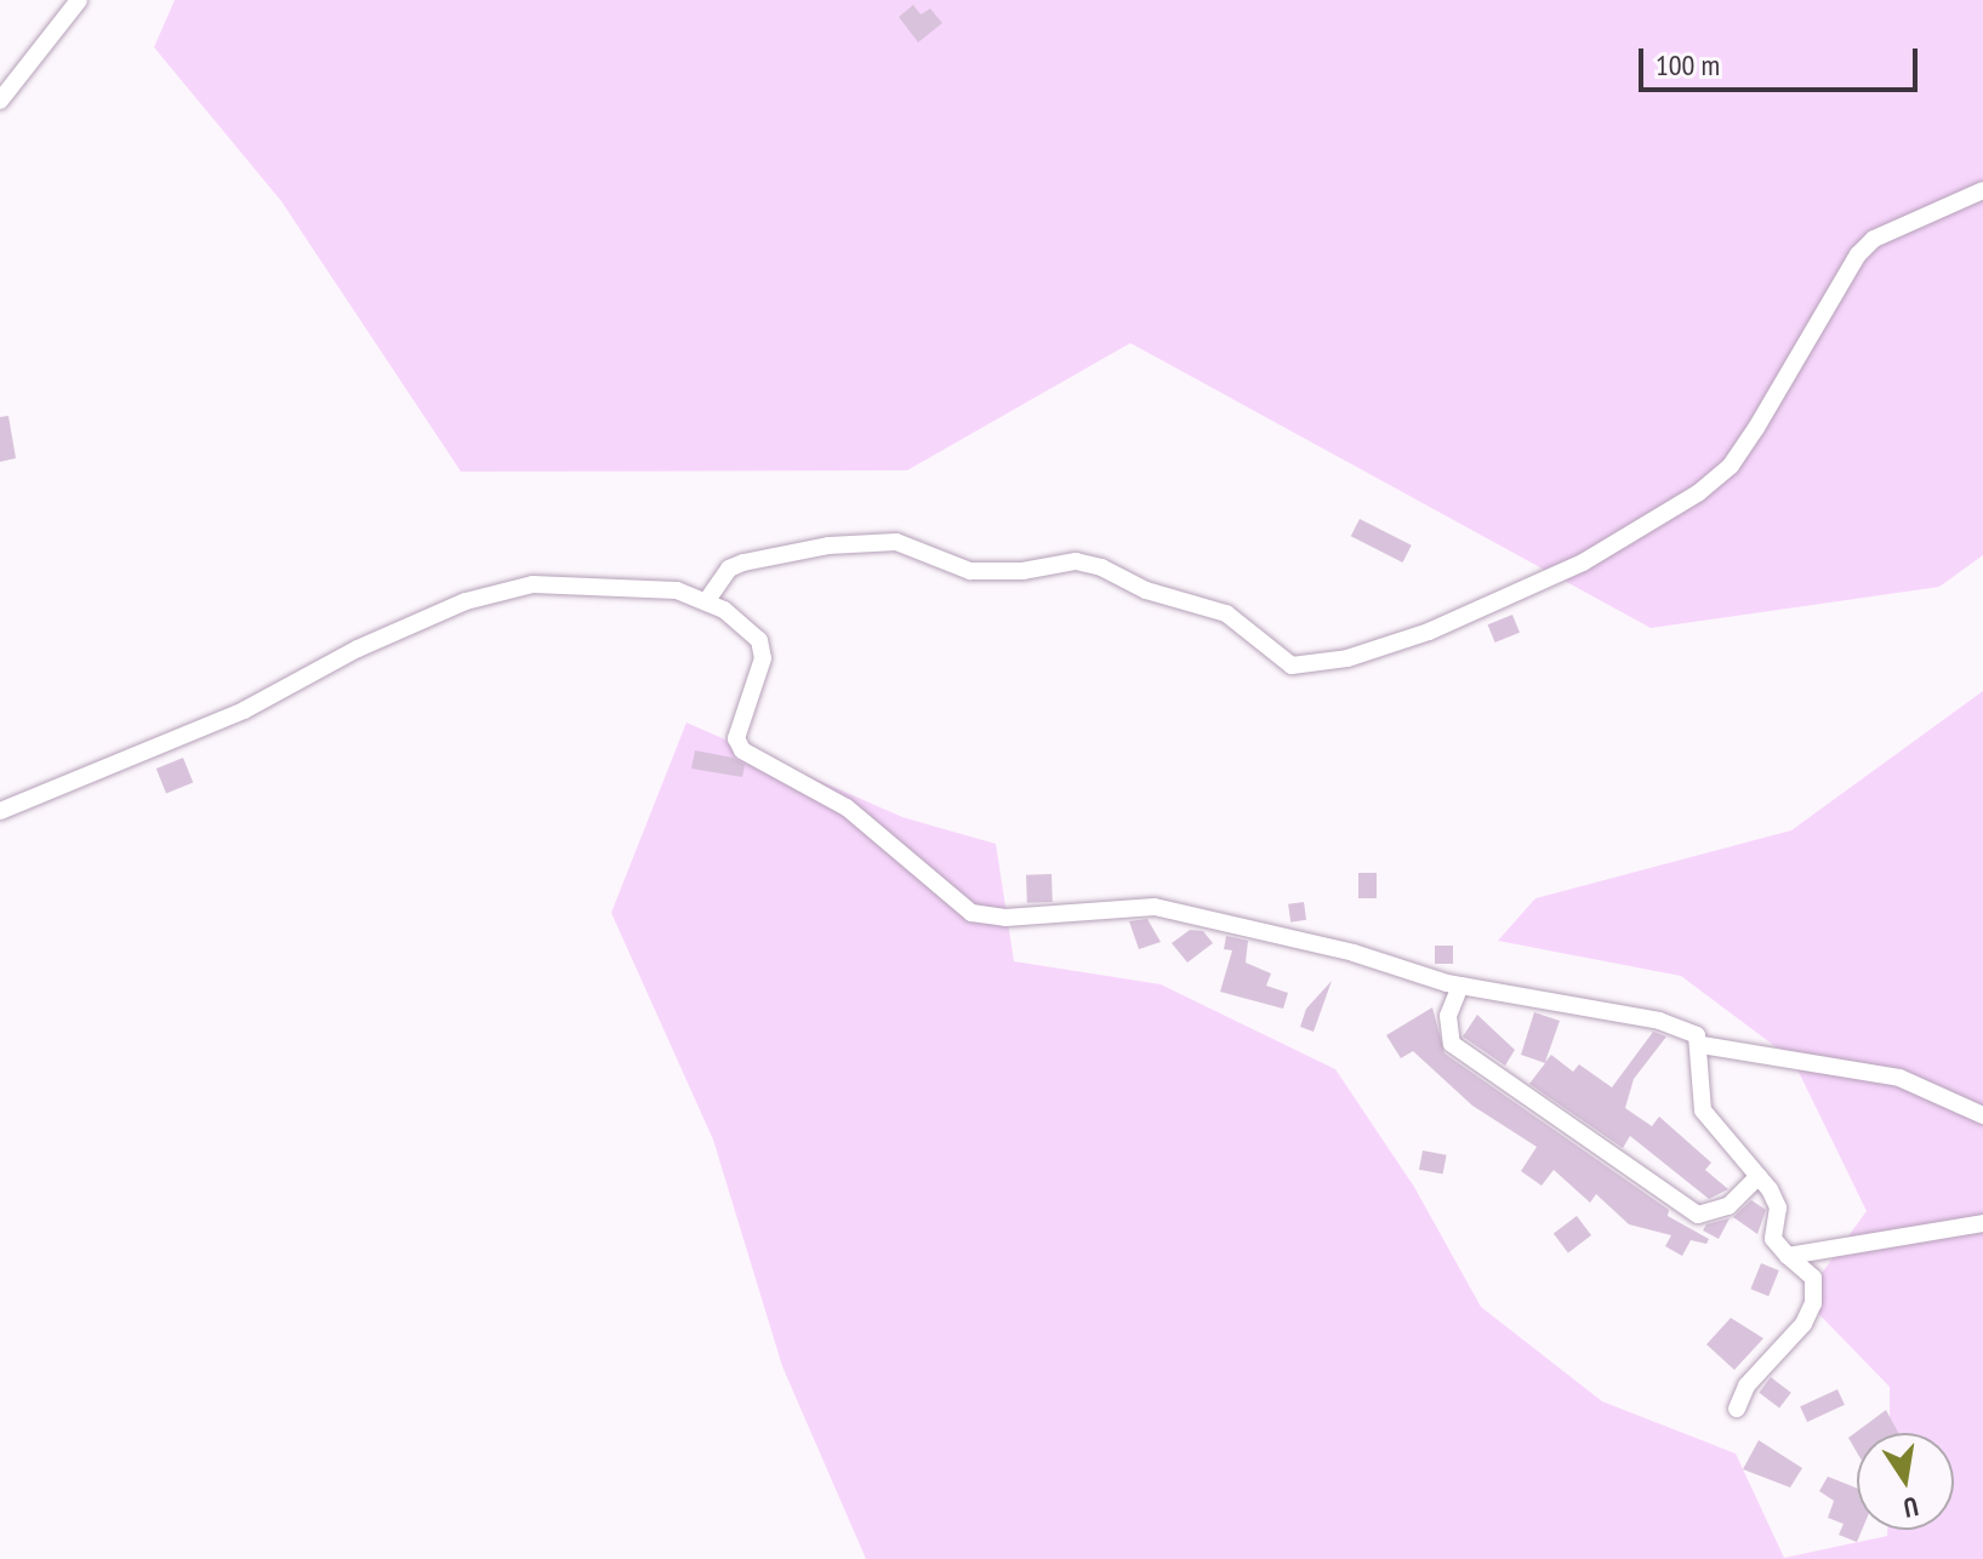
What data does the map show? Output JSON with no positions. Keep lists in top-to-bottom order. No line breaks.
{"scale_bar":"100 m","north":"bottom"}
